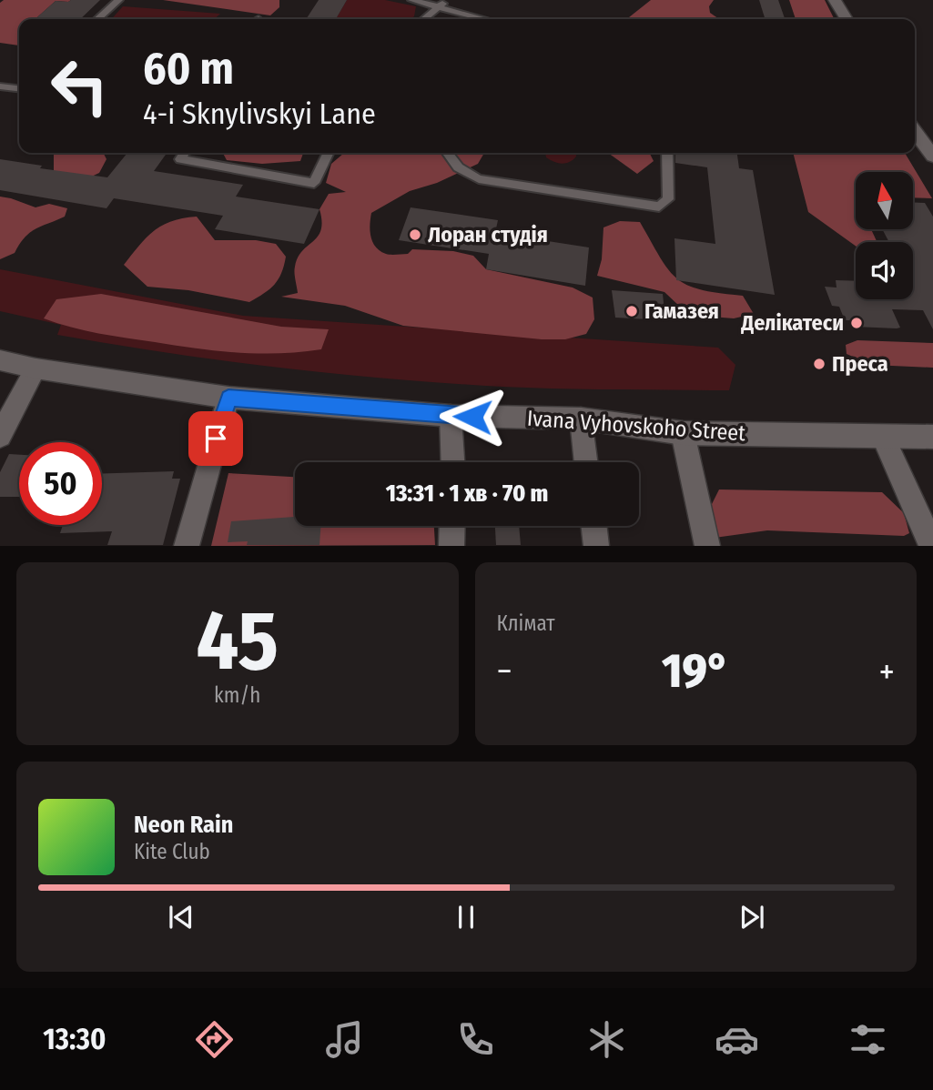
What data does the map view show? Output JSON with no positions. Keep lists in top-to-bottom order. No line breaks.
{"streets":{"main road":["Ivana Vyhovskoho Street"]},"places":["Лоран студія","Гамазея","Делікатеси","Преса"],"north":"top","page":{"turn":["60 m","4-i Sknylivskyi Lane"],"limit":"50","trip":"13:31 · 1 хв · 70 m","tile":[["45","km/h"],"Клімат"],"heat":["−","19°","+"],"song":["Neon Rain","Kite Club"],"tabs":"13:30"}}
